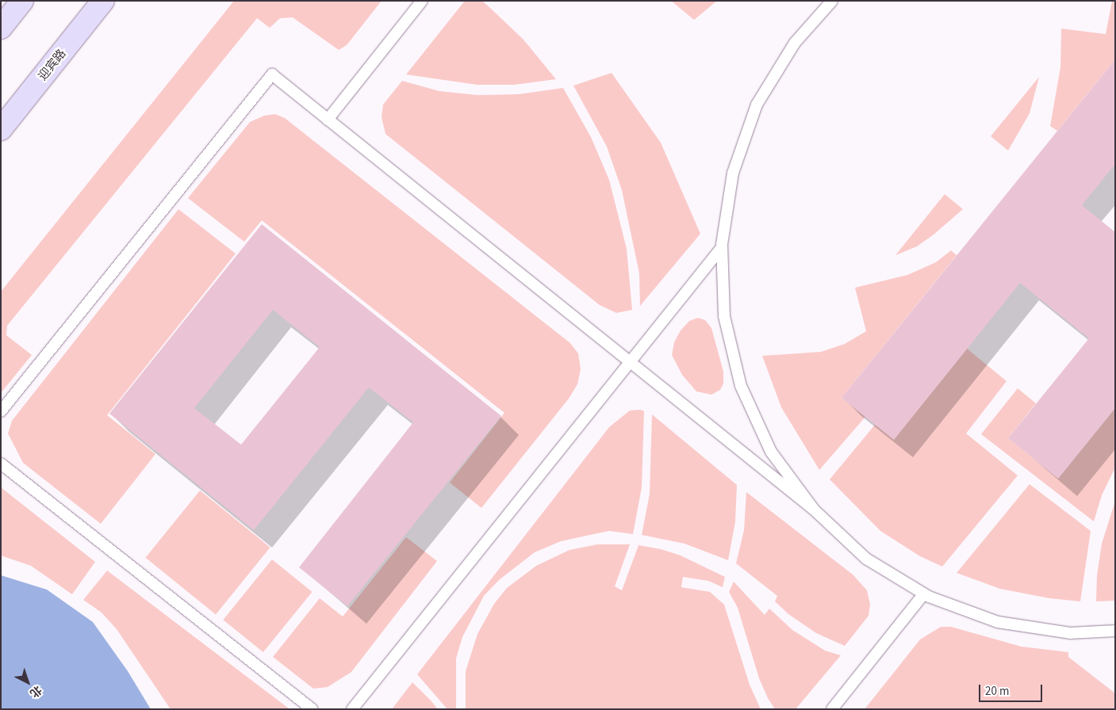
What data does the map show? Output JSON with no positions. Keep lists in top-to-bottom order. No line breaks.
{"streets":{"main road":["迎宾路"]},"scale_bar":"20 m","north":"bottom right"}
